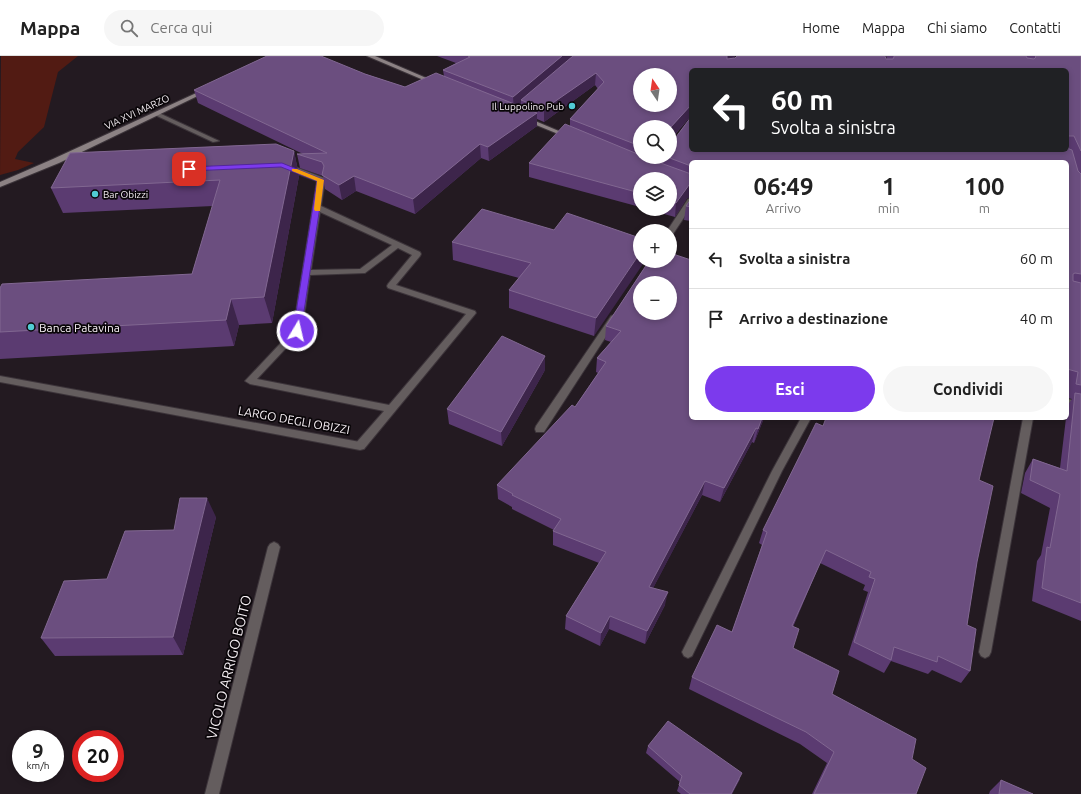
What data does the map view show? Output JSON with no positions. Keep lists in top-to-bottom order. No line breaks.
{"streets":{"street":["VIA XVI MARZO","LARGO DEGLI OBIZZI","VICOLO ARRIGO BOITO"]},"places":["Il Luppolino Pub","Bar Obizzi","Banca Patavina"],"north":"top","page":{"header":"Mappa","search":"Cerca qui","nav":["Home","Mappa","Chi siamo","Contatti"],"map_buttons":["+","−"],"turn":["60 m","Svolta a sinistra"],"eta":["06:49","Arrivo","1","min","100","m"],"list":[{"name":"Svolta a sinistra","value":"60 m"},{"name":"Arrivo a destinazione","value":"40 m"}],"buttons":["Esci","Condividi"],"speed":"9 km/h","limit":"20"}}
